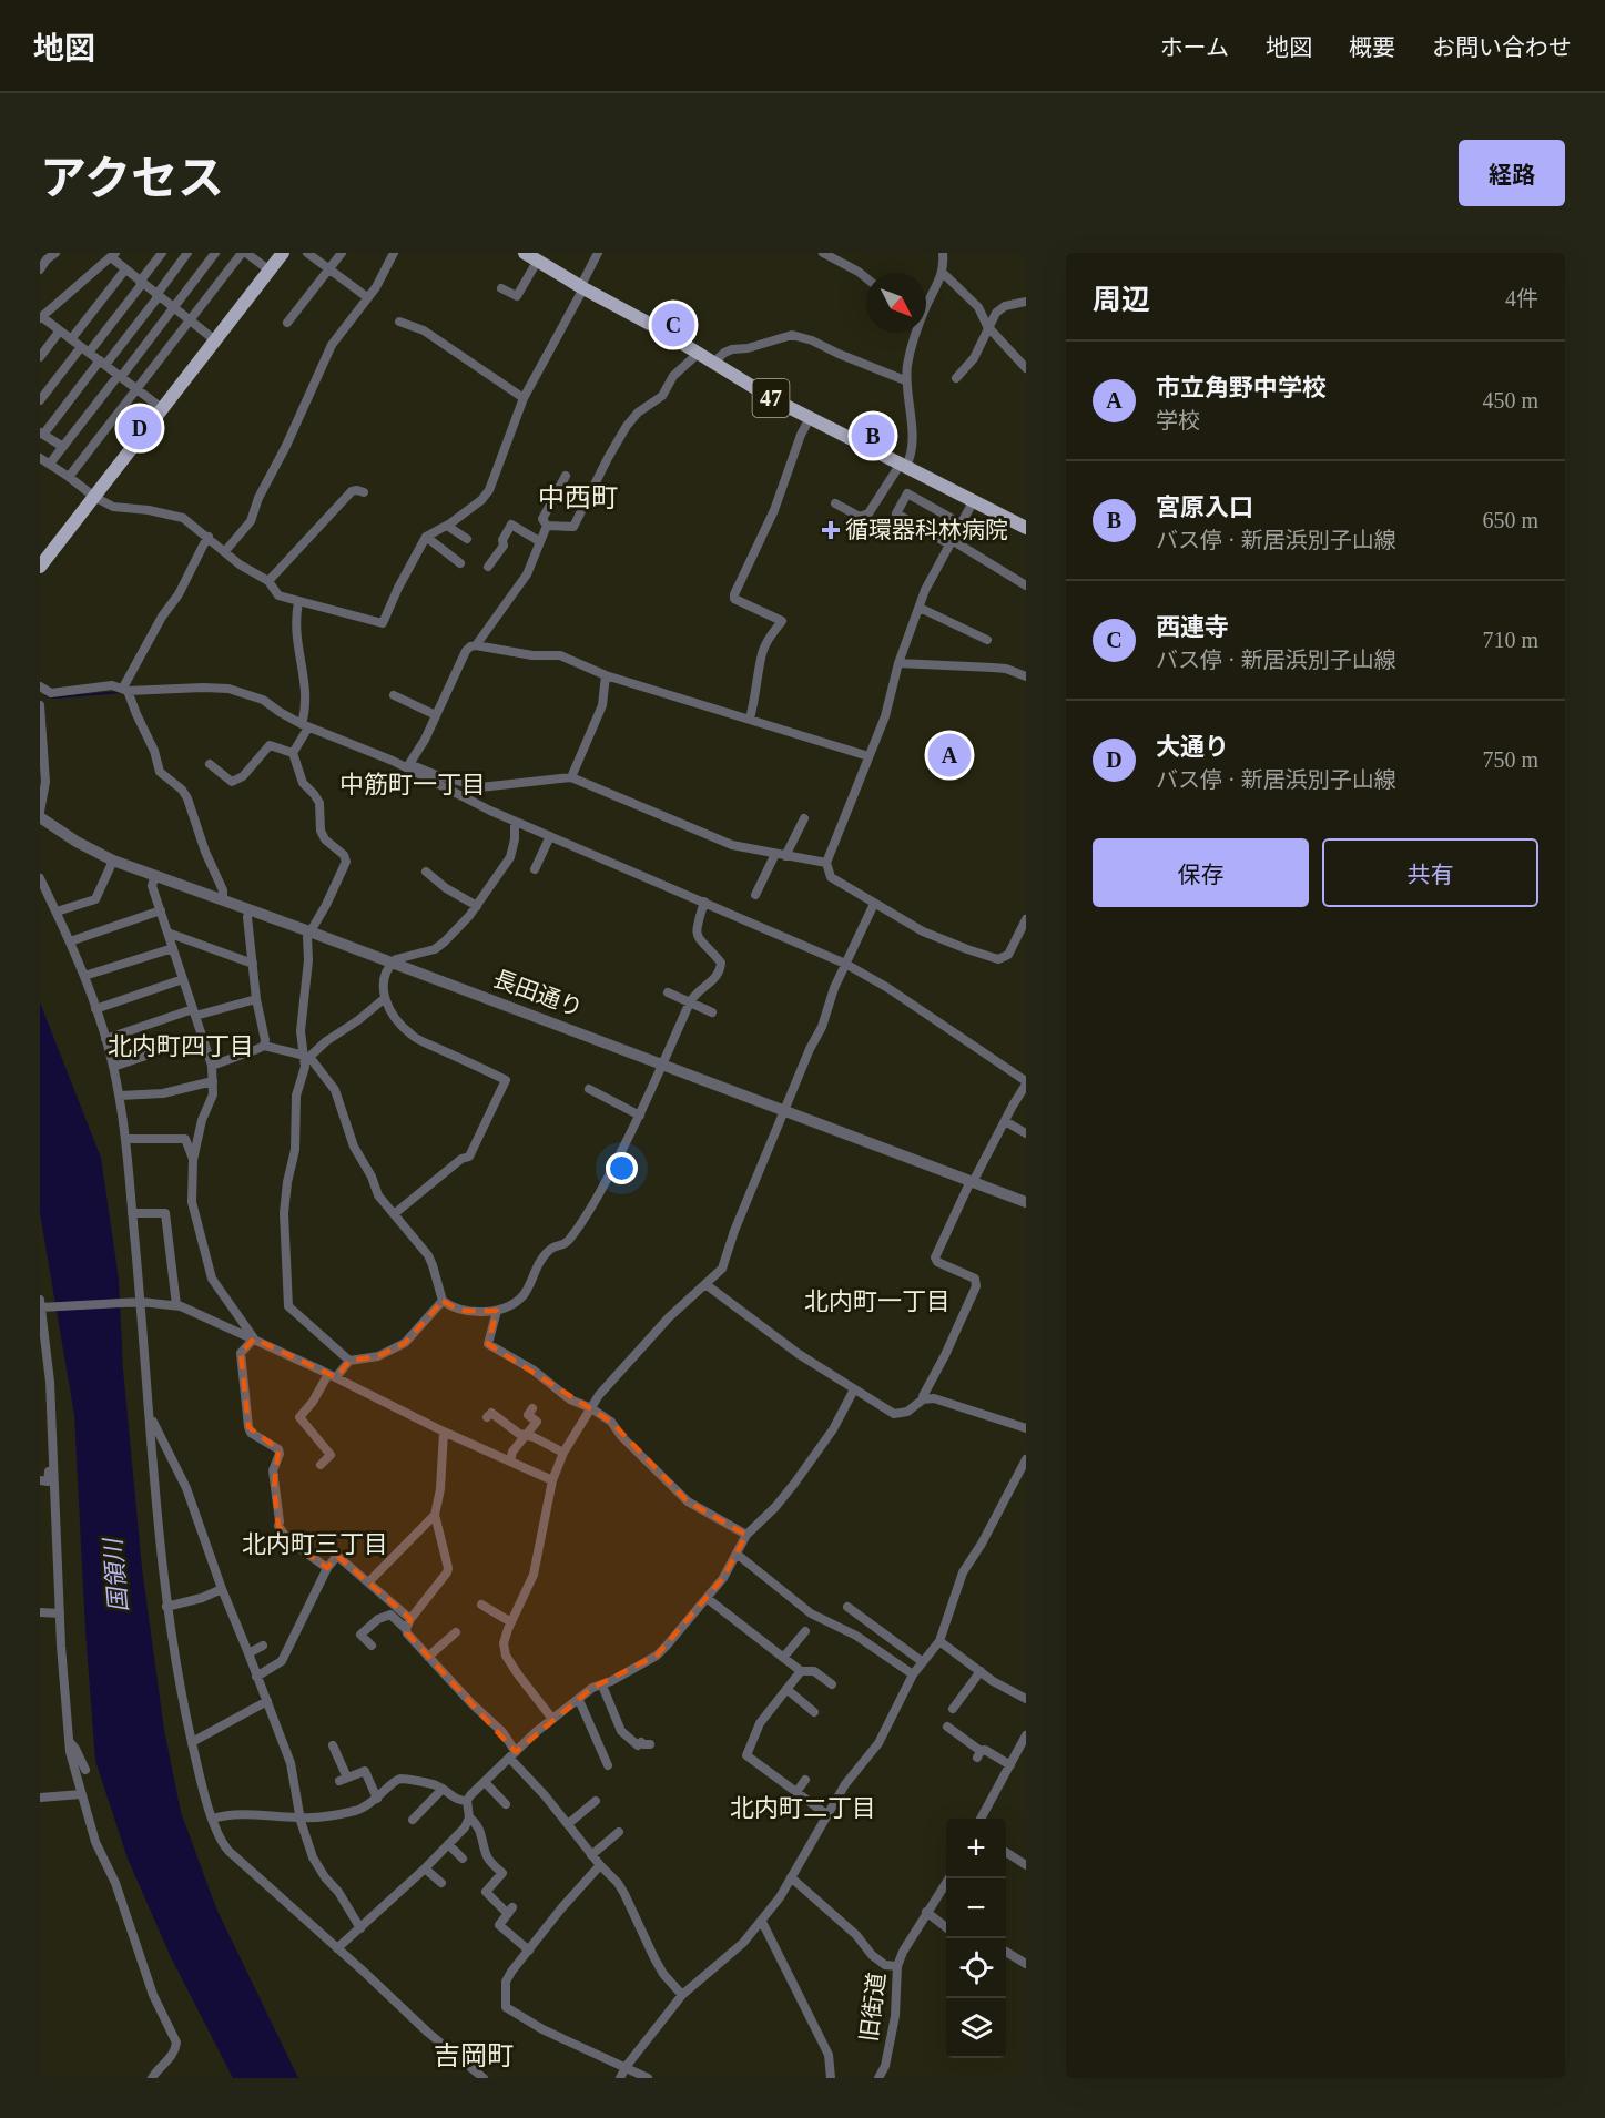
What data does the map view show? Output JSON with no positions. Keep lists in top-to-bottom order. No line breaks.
{"streets":{"main road":["47"],"street":["長田通り","旧街道"]},"districts":["中西町","中筋町一丁目","北内町四丁目","北内町一丁目","北内町三丁目","北内町二丁目","吉岡町"],"water":["国領川"],"places":{"health":["循環器科林病院"]},"north":"bottom right","page":{"header":"地図","nav":["ホーム","地図","概要","お問い合わせ"],"title":"アクセス","buttons":["経路",["保存","共有"]],"heading":["周辺","4件"],"pins":["C","D","B","A"],"list":[{"mark":"A","name":"市立角野中学校","note":"学校","value":"450 m"},{"mark":"B","name":"宮原入口","note":"バス停 · 新居浜別子山線","value":"650 m"},{"mark":"C","name":"西連寺","note":"バス停 · 新居浜別子山線","value":"710 m"},{"mark":"D","name":"大通り","note":"バス停 · 新居浜別子山線","value":"750 m"}],"map_buttons":["+","−"]}}
